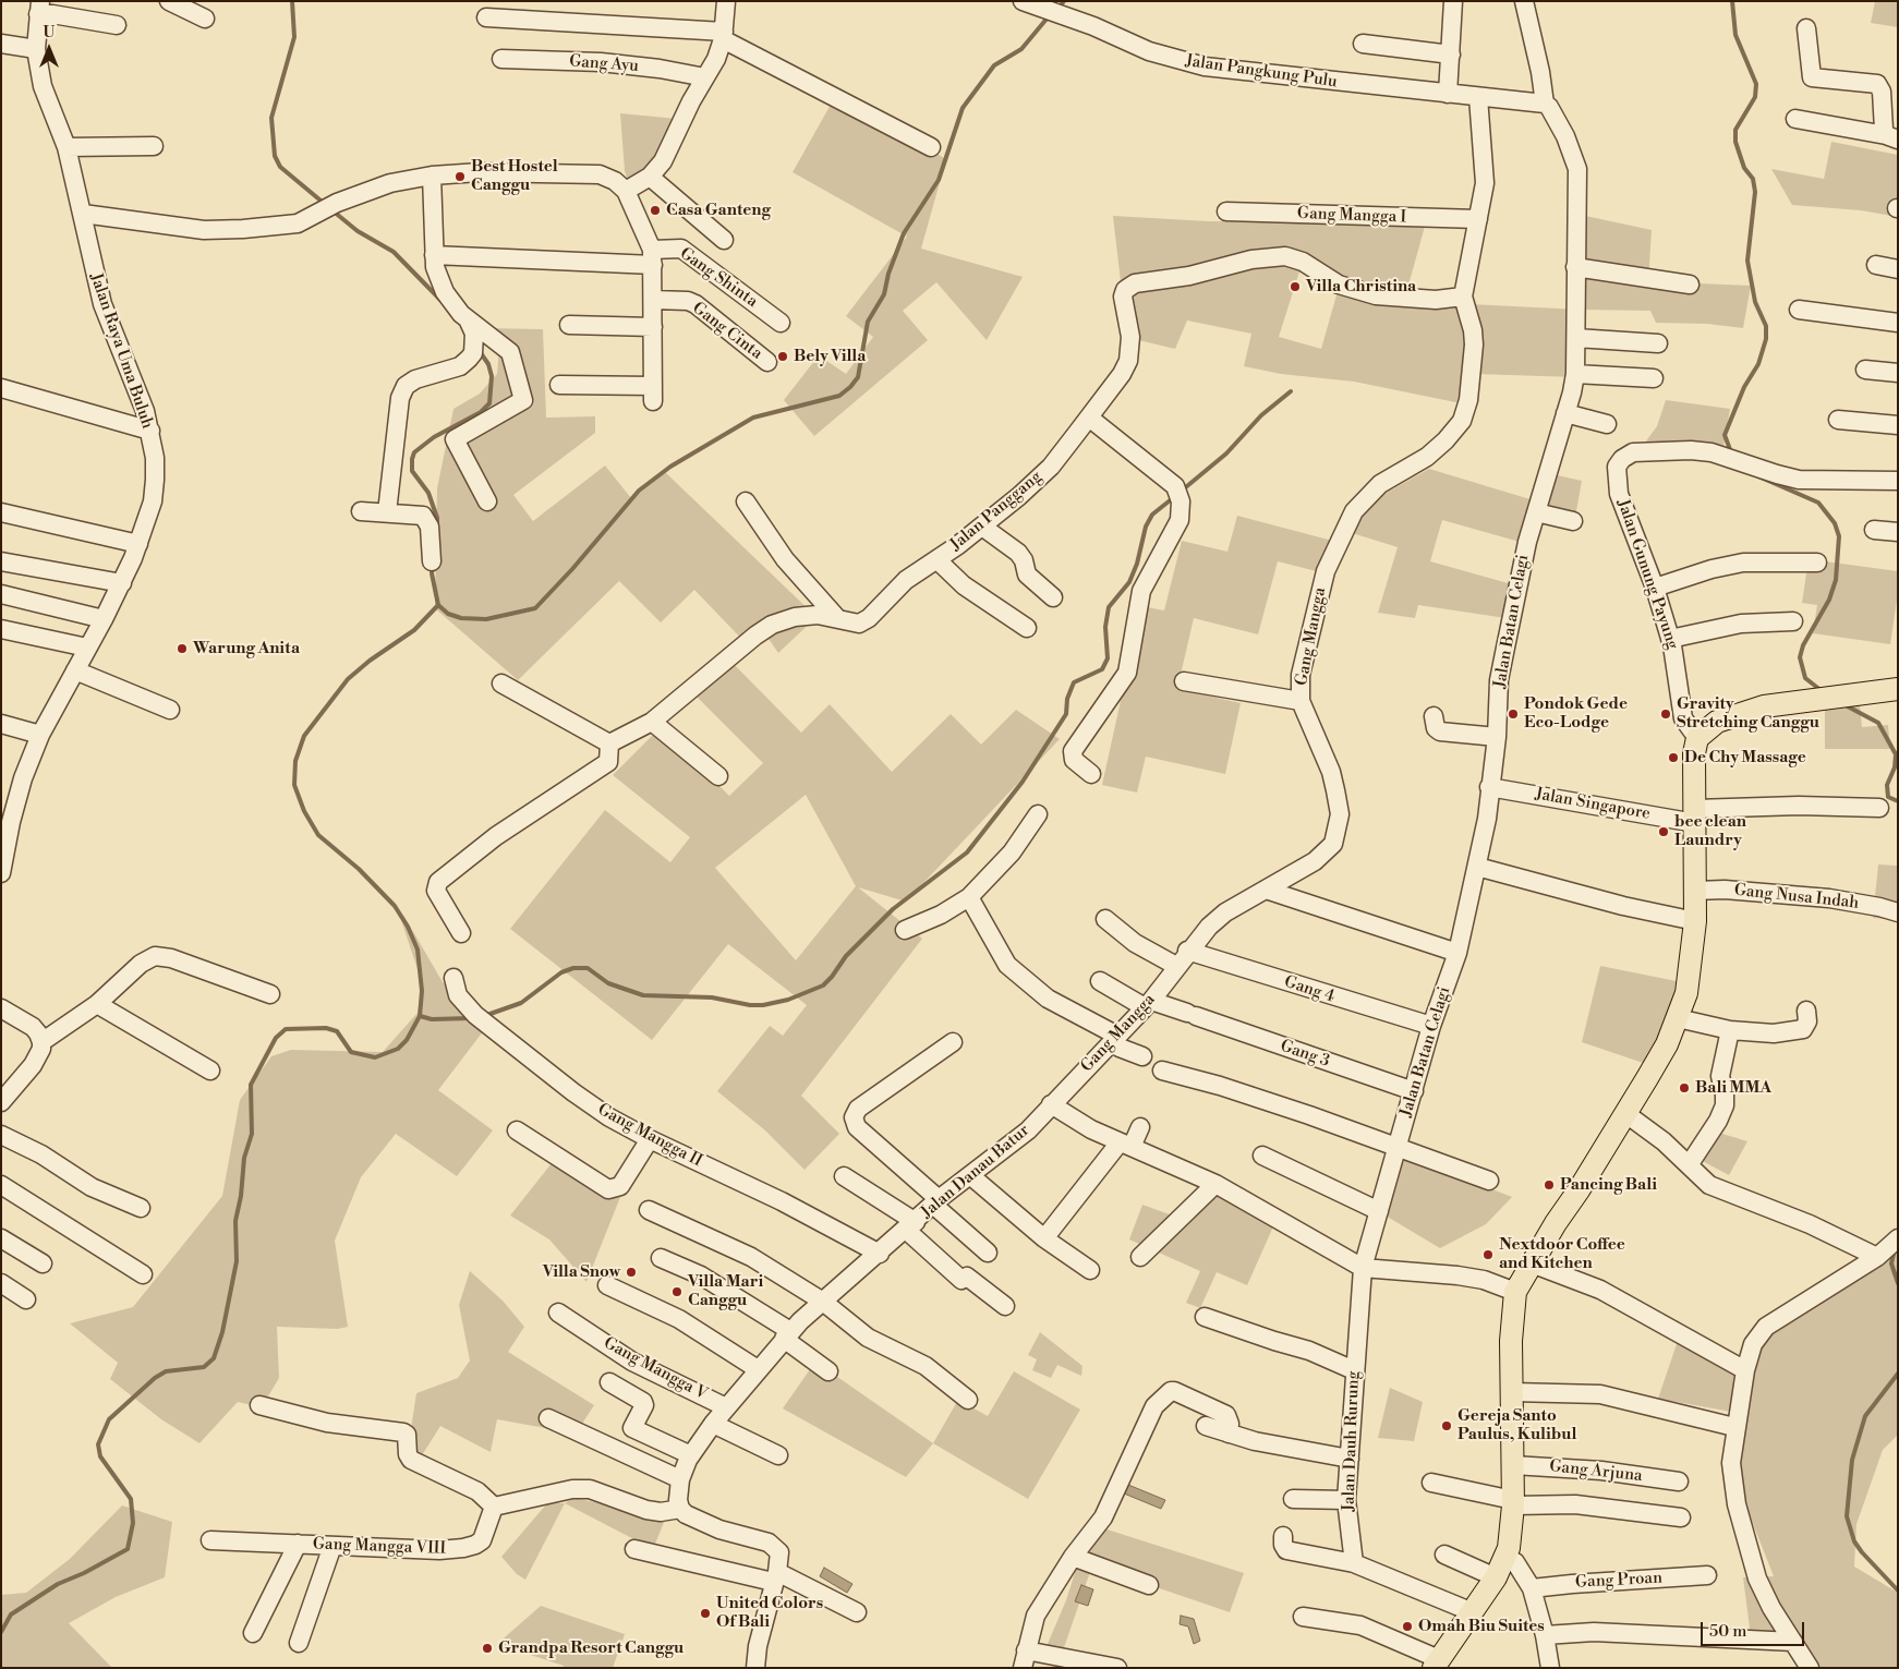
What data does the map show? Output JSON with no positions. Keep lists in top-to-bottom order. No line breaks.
{"streets":{"street":["Gang Ayu","Jalan Pangkung Pulu","Gang Mangga I","Gang Shinta","Gang Cinta","Jalan Raya Uma Buluh","Jalan Panggang","Jalan Gunung Payung","Jalan Batan Celagi","Gang Mangga","Jalan Singapore","Gang Nusa Indah","Gang 4","Gang 3","Gang Mangga II","Jalan Danau Batur","Gang Mangga V","Jalan Dauh Rurung","Gang Arjuna","Gang Mangga VIII","Gang Proan"]},"crossings":[["Jalan Pangkung Pulu","Jalan Batan Celagi"],["Jalan Pangkung Pulu","Gang Mangga"],["Gang Mangga I","Gang Mangga"],["Jalan Panggang","Gang Mangga"],["Jalan Batan Celagi","Jalan Singapore"],["Jalan Batan Celagi","Gang 4"],["Jalan Batan Celagi","Gang 3"],["Jalan Batan Celagi","Jalan Dauh Rurung"],["Gang Mangga","Gang 4"],["Gang Mangga","Gang 3"],["Gang Mangga","Jalan Danau Batur"],["Gang Mangga II","Jalan Danau Batur"],["Jalan Danau Batur","Gang Mangga V"]],"places":["Best Hostel Canggu","Casa Ganteng","Villa Christina","Bely Villa","Warung Anita","Pondok Gede Eco-Lodge","Gravity Stretching Canggu","De Chy Massage","bee clean Laundry","Bali MMA","Pancing Bali","Nextdoor Coffee and Kitchen","Villa Snow","Villa Mari Canggu","Gereja Santo Paulus, Kulibul","United Colors Of Bali","Omah Biu Suites","Grandpa Resort Canggu"],"scale_bar":"50 m","north":"top"}
